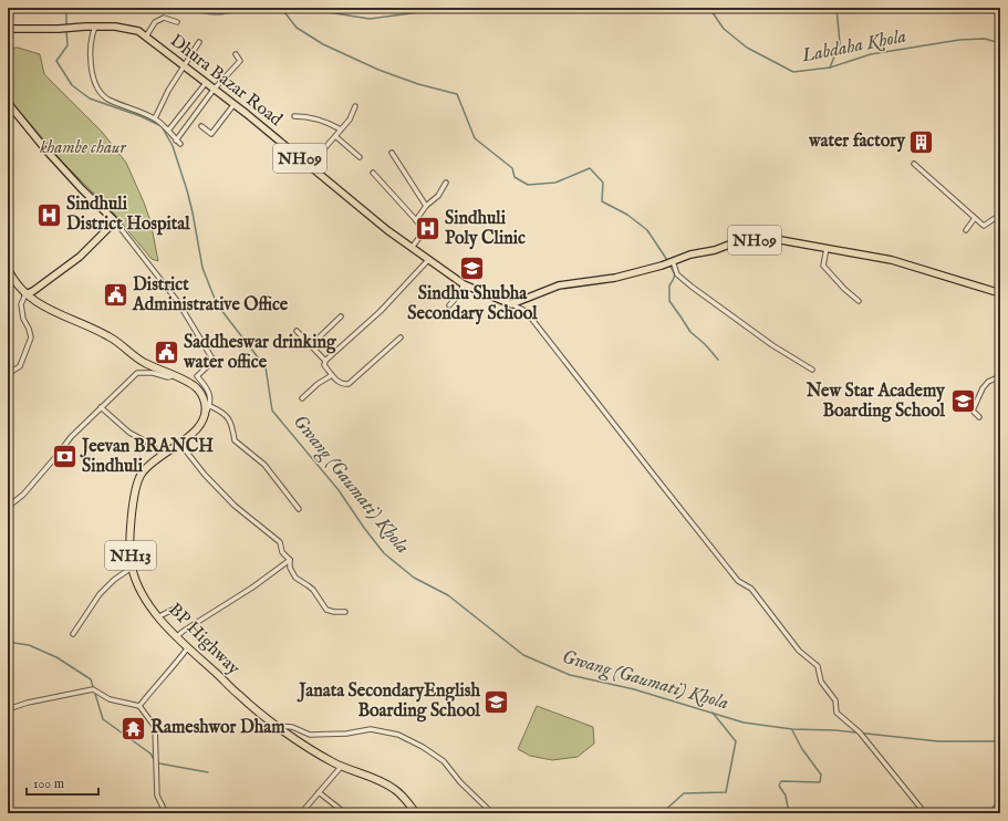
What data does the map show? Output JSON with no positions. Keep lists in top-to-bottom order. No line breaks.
{"streets":{"highway":["NH13","BP Highway"],"main road":["Dhura Bazar Road","NH09"]},"crossings":[["Dhura Bazar Road","NH09"]],"water":["Labdaha Khola","Gwang (Gaumati) Khola"],"parks":["khambe chaur"],"places":{"building":["water factory"],"hospital":["Sindhuli District Hospital","Sindhuli Poly Clinic"],"school or university":["Sindhu Shubha Secondary School","New Star Academy Boarding School","Janata SecondaryEnglish Boarding School"],"public building":["District Administrative Office","Saddheswar drinking water office"],"bank":["Jeevan BRANCH Sindhuli"],"temple":["Rameshwor Dham"]},"scale_bar":"100 m"}
